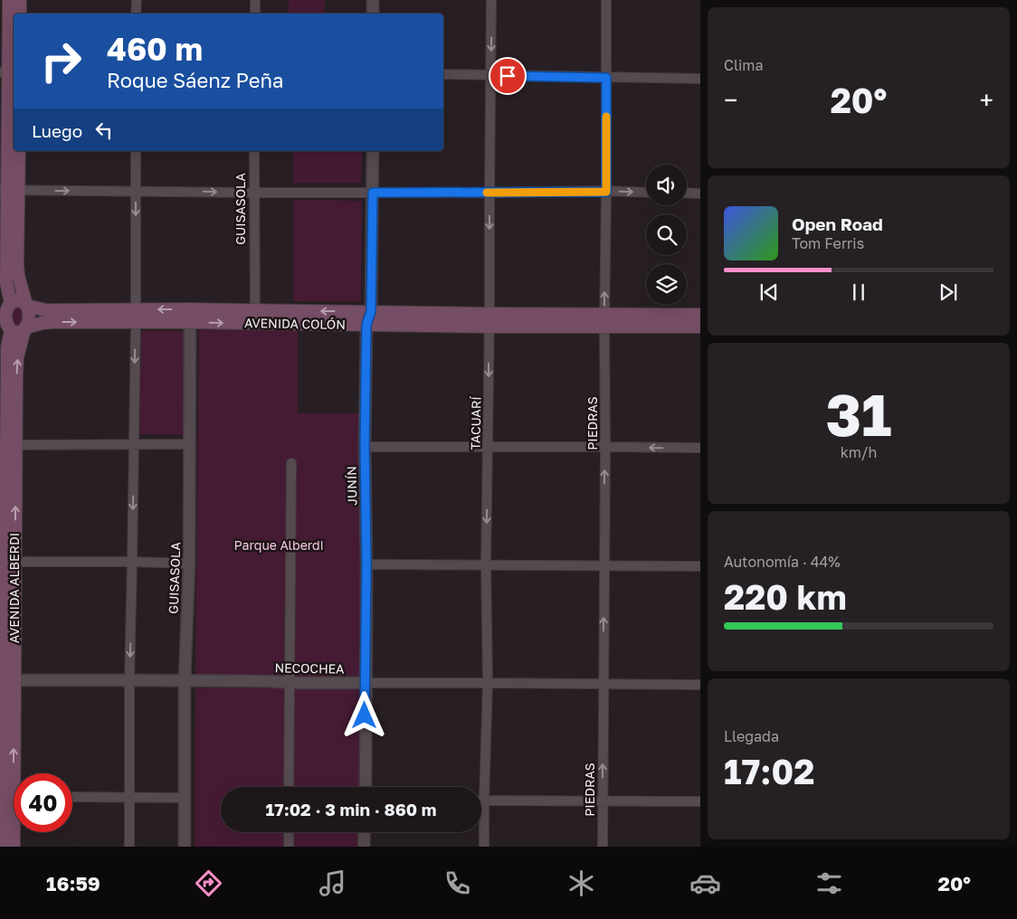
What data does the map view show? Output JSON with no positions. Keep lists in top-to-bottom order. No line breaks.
{"streets":{"main road":["AVENIDA COLÓN","AVENIDA ALBERDI"],"street":["GUISASOLA","TACUARÍ","PIEDRAS","JUNÍN","NECOCHEA"]},"crossings":[["GUISASOLA","AVENIDA COLÓN"],["GUISASOLA","NECOCHEA"],["AVENIDA COLÓN","TACUARÍ"],["AVENIDA COLÓN","PIEDRAS"],["AVENIDA COLÓN","JUNÍN"],["AVENIDA COLÓN","AVENIDA ALBERDI"],["TACUARÍ","NECOCHEA"],["PIEDRAS","NECOCHEA"],["JUNÍN","NECOCHEA"],["AVENIDA ALBERDI","NECOCHEA"]],"one_way":["TACUARÍ","PIEDRAS"],"parks":["Parque Alberdi"],"page":{"tile":["Clima",["31","km/h"],["Autonomía · 44%","220 km"],["Llegada","17:02"]],"turn":["460 m","Roque Sáenz Peña"],"heat":["−","20°","+"],"then":"Luego","song":["Open Road","Tom Ferris"],"limit":"40","trip":"17:02 · 3 min · 860 m","tabs":["16:59","20°"]}}
